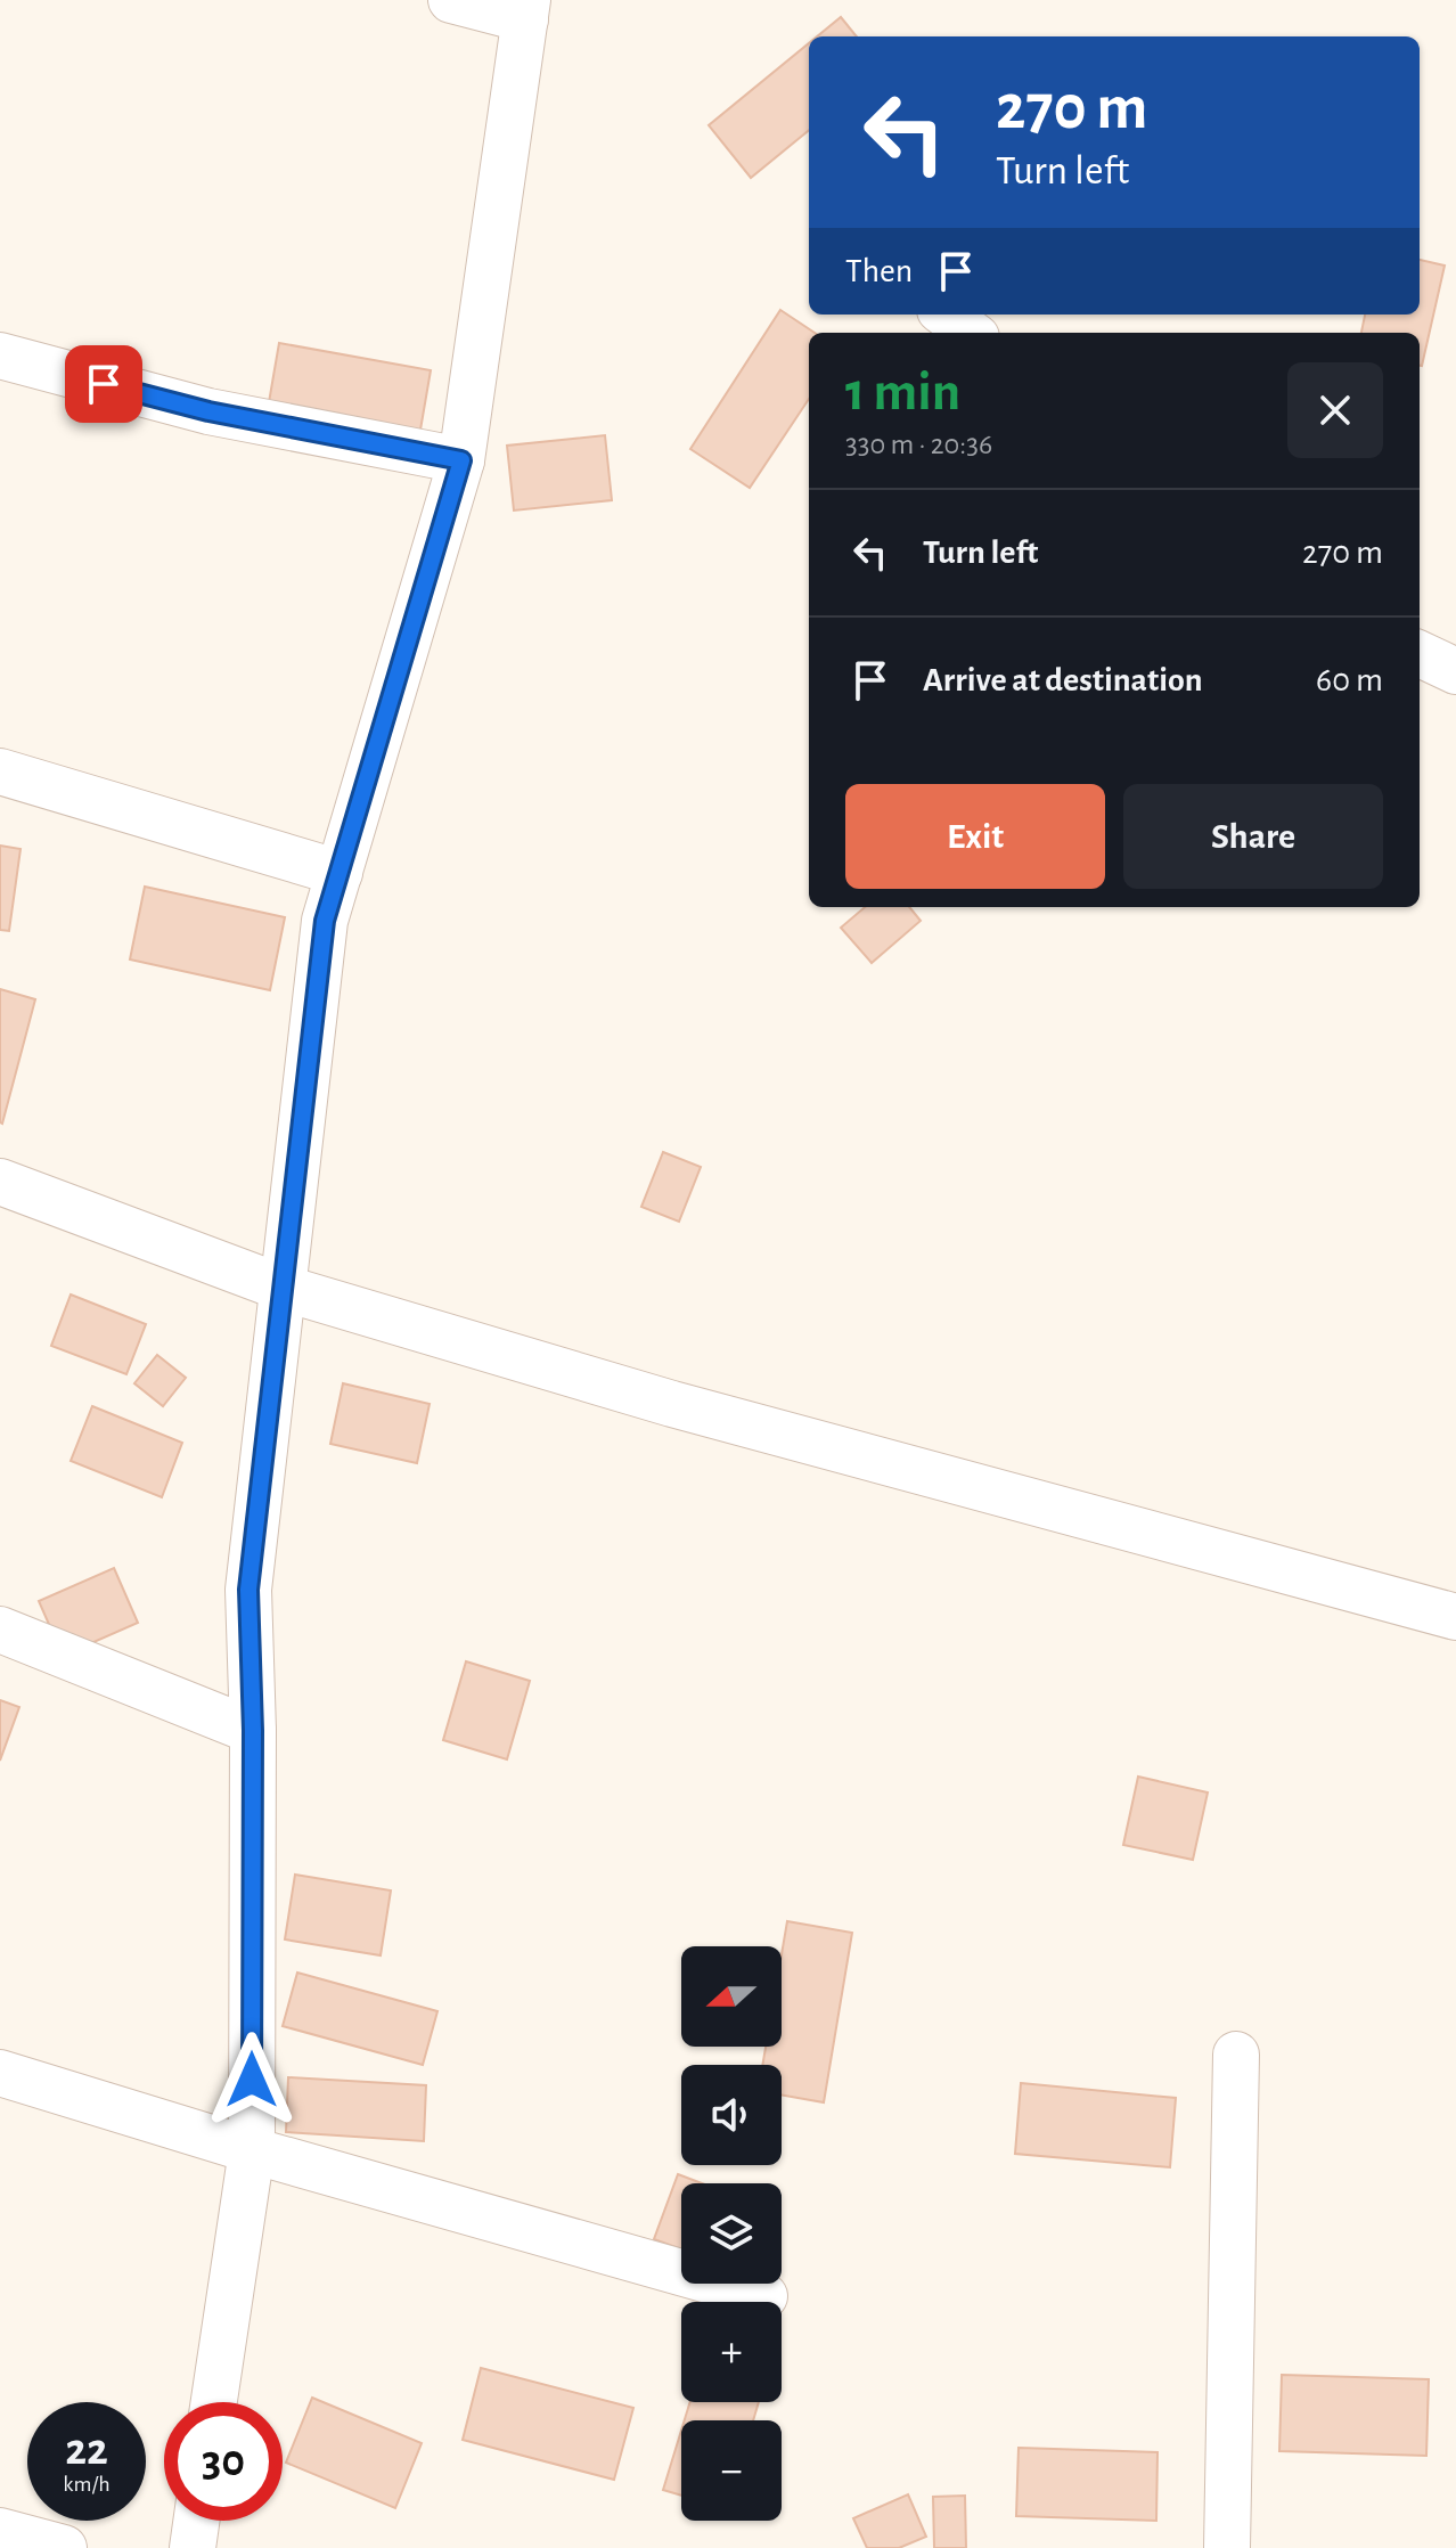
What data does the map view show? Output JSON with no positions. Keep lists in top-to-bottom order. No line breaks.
{"north":"left","page":{"turn":["270 m","Turn left"],"then":"Then","heading":["1 min","330 m · 20:36"],"list":[{"name":"Turn left","value":"270 m"},{"name":"Arrive at destination","value":"60 m"}],"buttons":["Exit","Share"],"map_buttons":["+","−"],"speed":"22 km/h","limit":"30"}}
